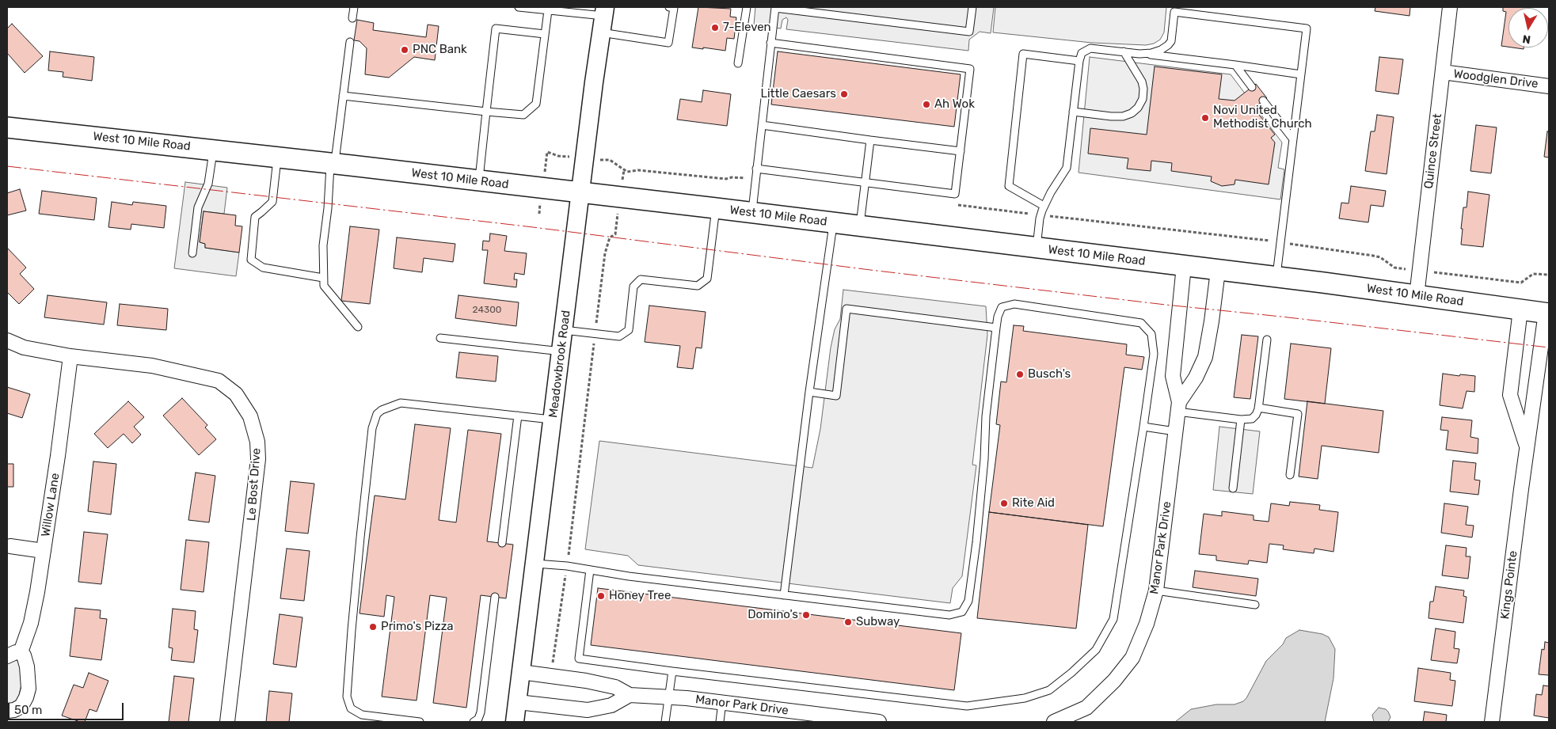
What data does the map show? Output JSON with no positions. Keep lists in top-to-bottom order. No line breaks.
{"streets":{"main road":["West 10 Mile Road"],"street":["Woodglen Drive","Quince Street","Meadowbrook Road","Le Bost Drive","Willow Lane","Manor Park Drive","Kings Pointe"]},"crossings":[["Woodglen Drive","Quince Street"],["West 10 Mile Road","Quince Street"],["West 10 Mile Road","Meadowbrook Road"],["West 10 Mile Road","Manor Park Drive"],["West 10 Mile Road","Kings Pointe"],["Meadowbrook Road","Manor Park Drive"],["Le Bost Drive","Willow Lane"]],"places":["7-Eleven","PNC Bank","Little Caesars","Ah Wok","Novi United Methodist Church","Busch's","Rite Aid","Honey Tree","Domino's","Subway","Primo's Pizza"],"house_numbers":["24300"],"scale_bar":"50 m","north":"bottom"}
